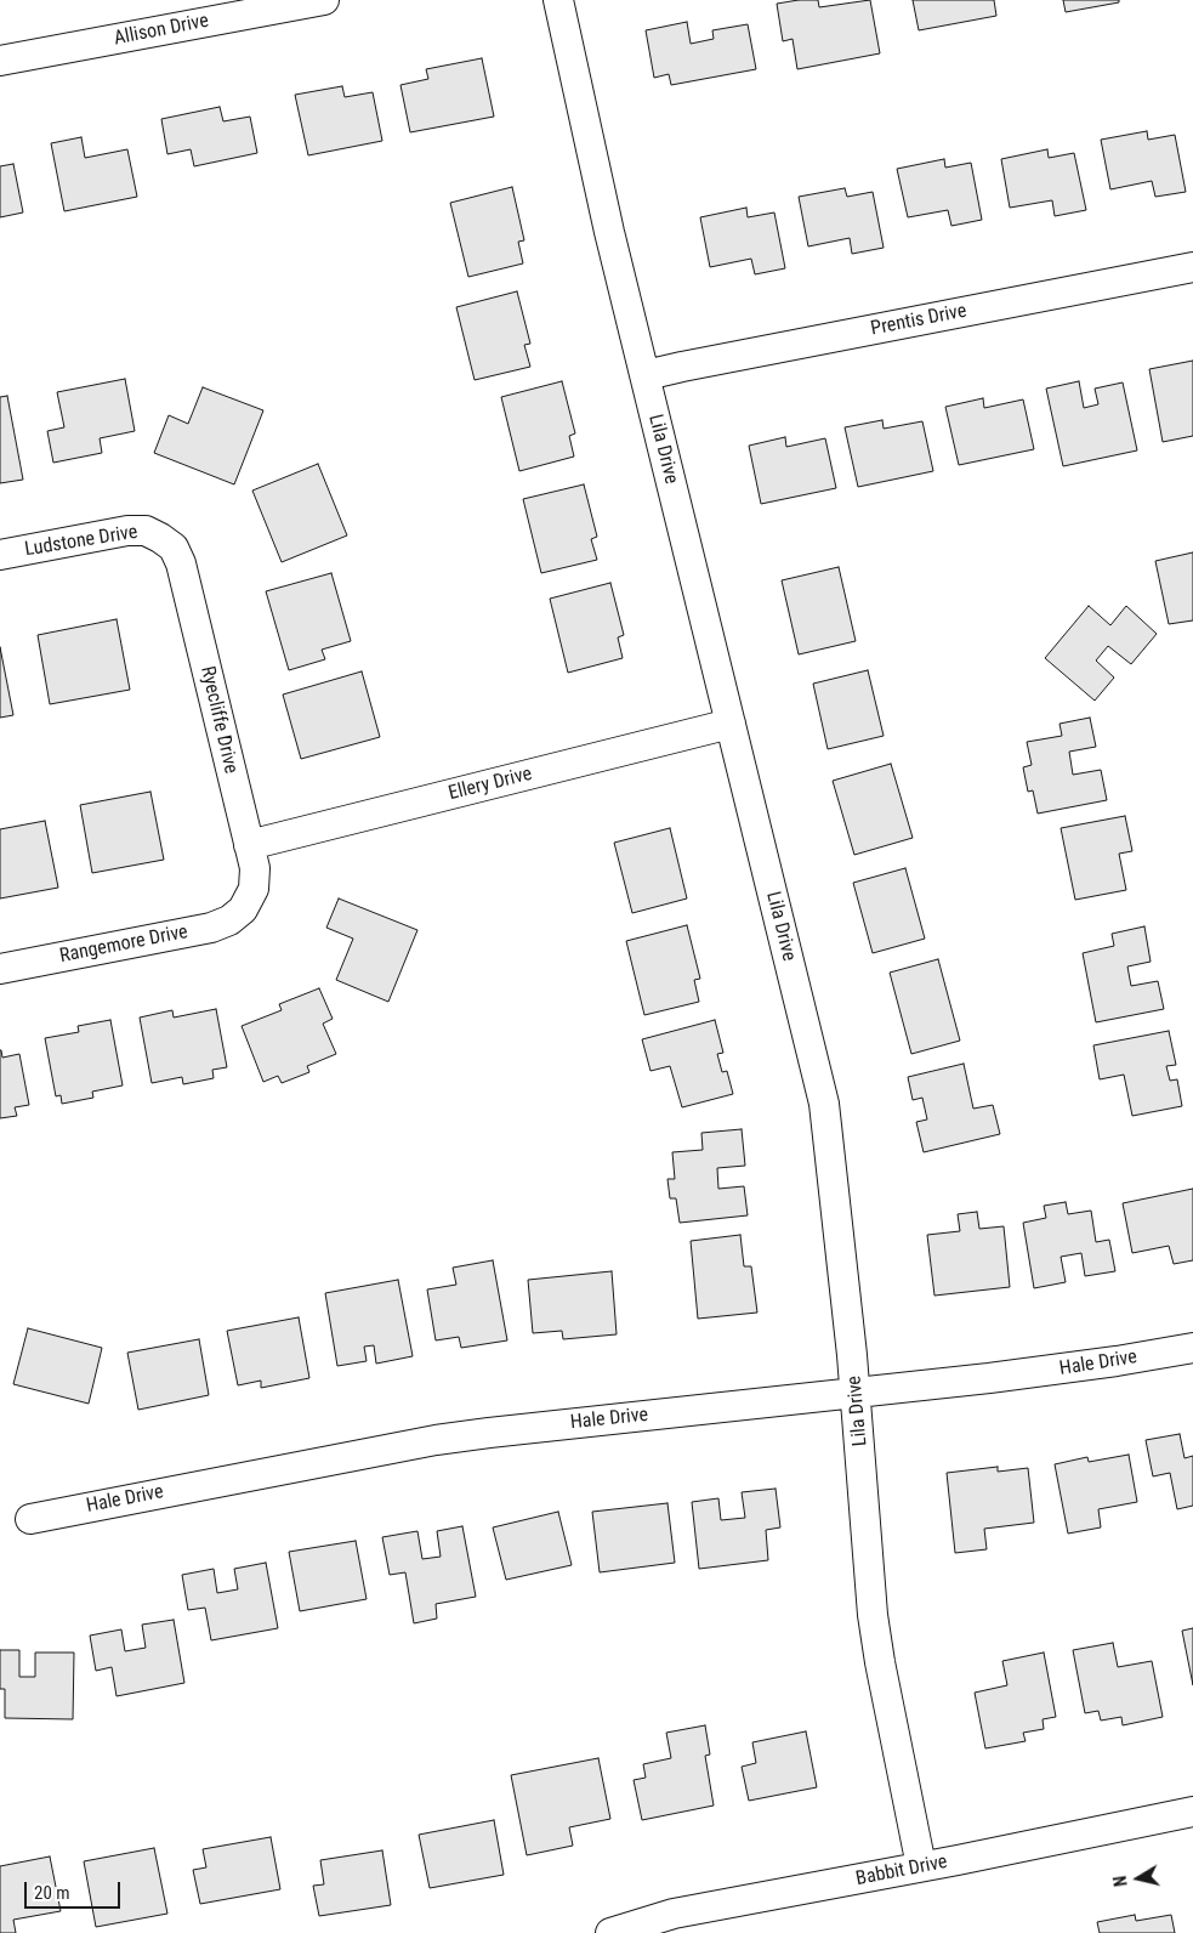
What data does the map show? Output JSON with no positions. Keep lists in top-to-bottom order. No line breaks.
{"streets":{"street":["Allison Drive","Prentis Drive","Lila Drive","Ludstone Drive","Ryecliffe Drive","Ellery Drive","Rangemore Drive","Hale Drive","Babbit Drive"]},"crossings":[["Prentis Drive","Lila Drive"],["Lila Drive","Ellery Drive"],["Lila Drive","Hale Drive"],["Lila Drive","Babbit Drive"],["Ludstone Drive","Ryecliffe Drive"],["Ryecliffe Drive","Ellery Drive"],["Ryecliffe Drive","Rangemore Drive"]],"scale_bar":"20 m","north":"left"}
